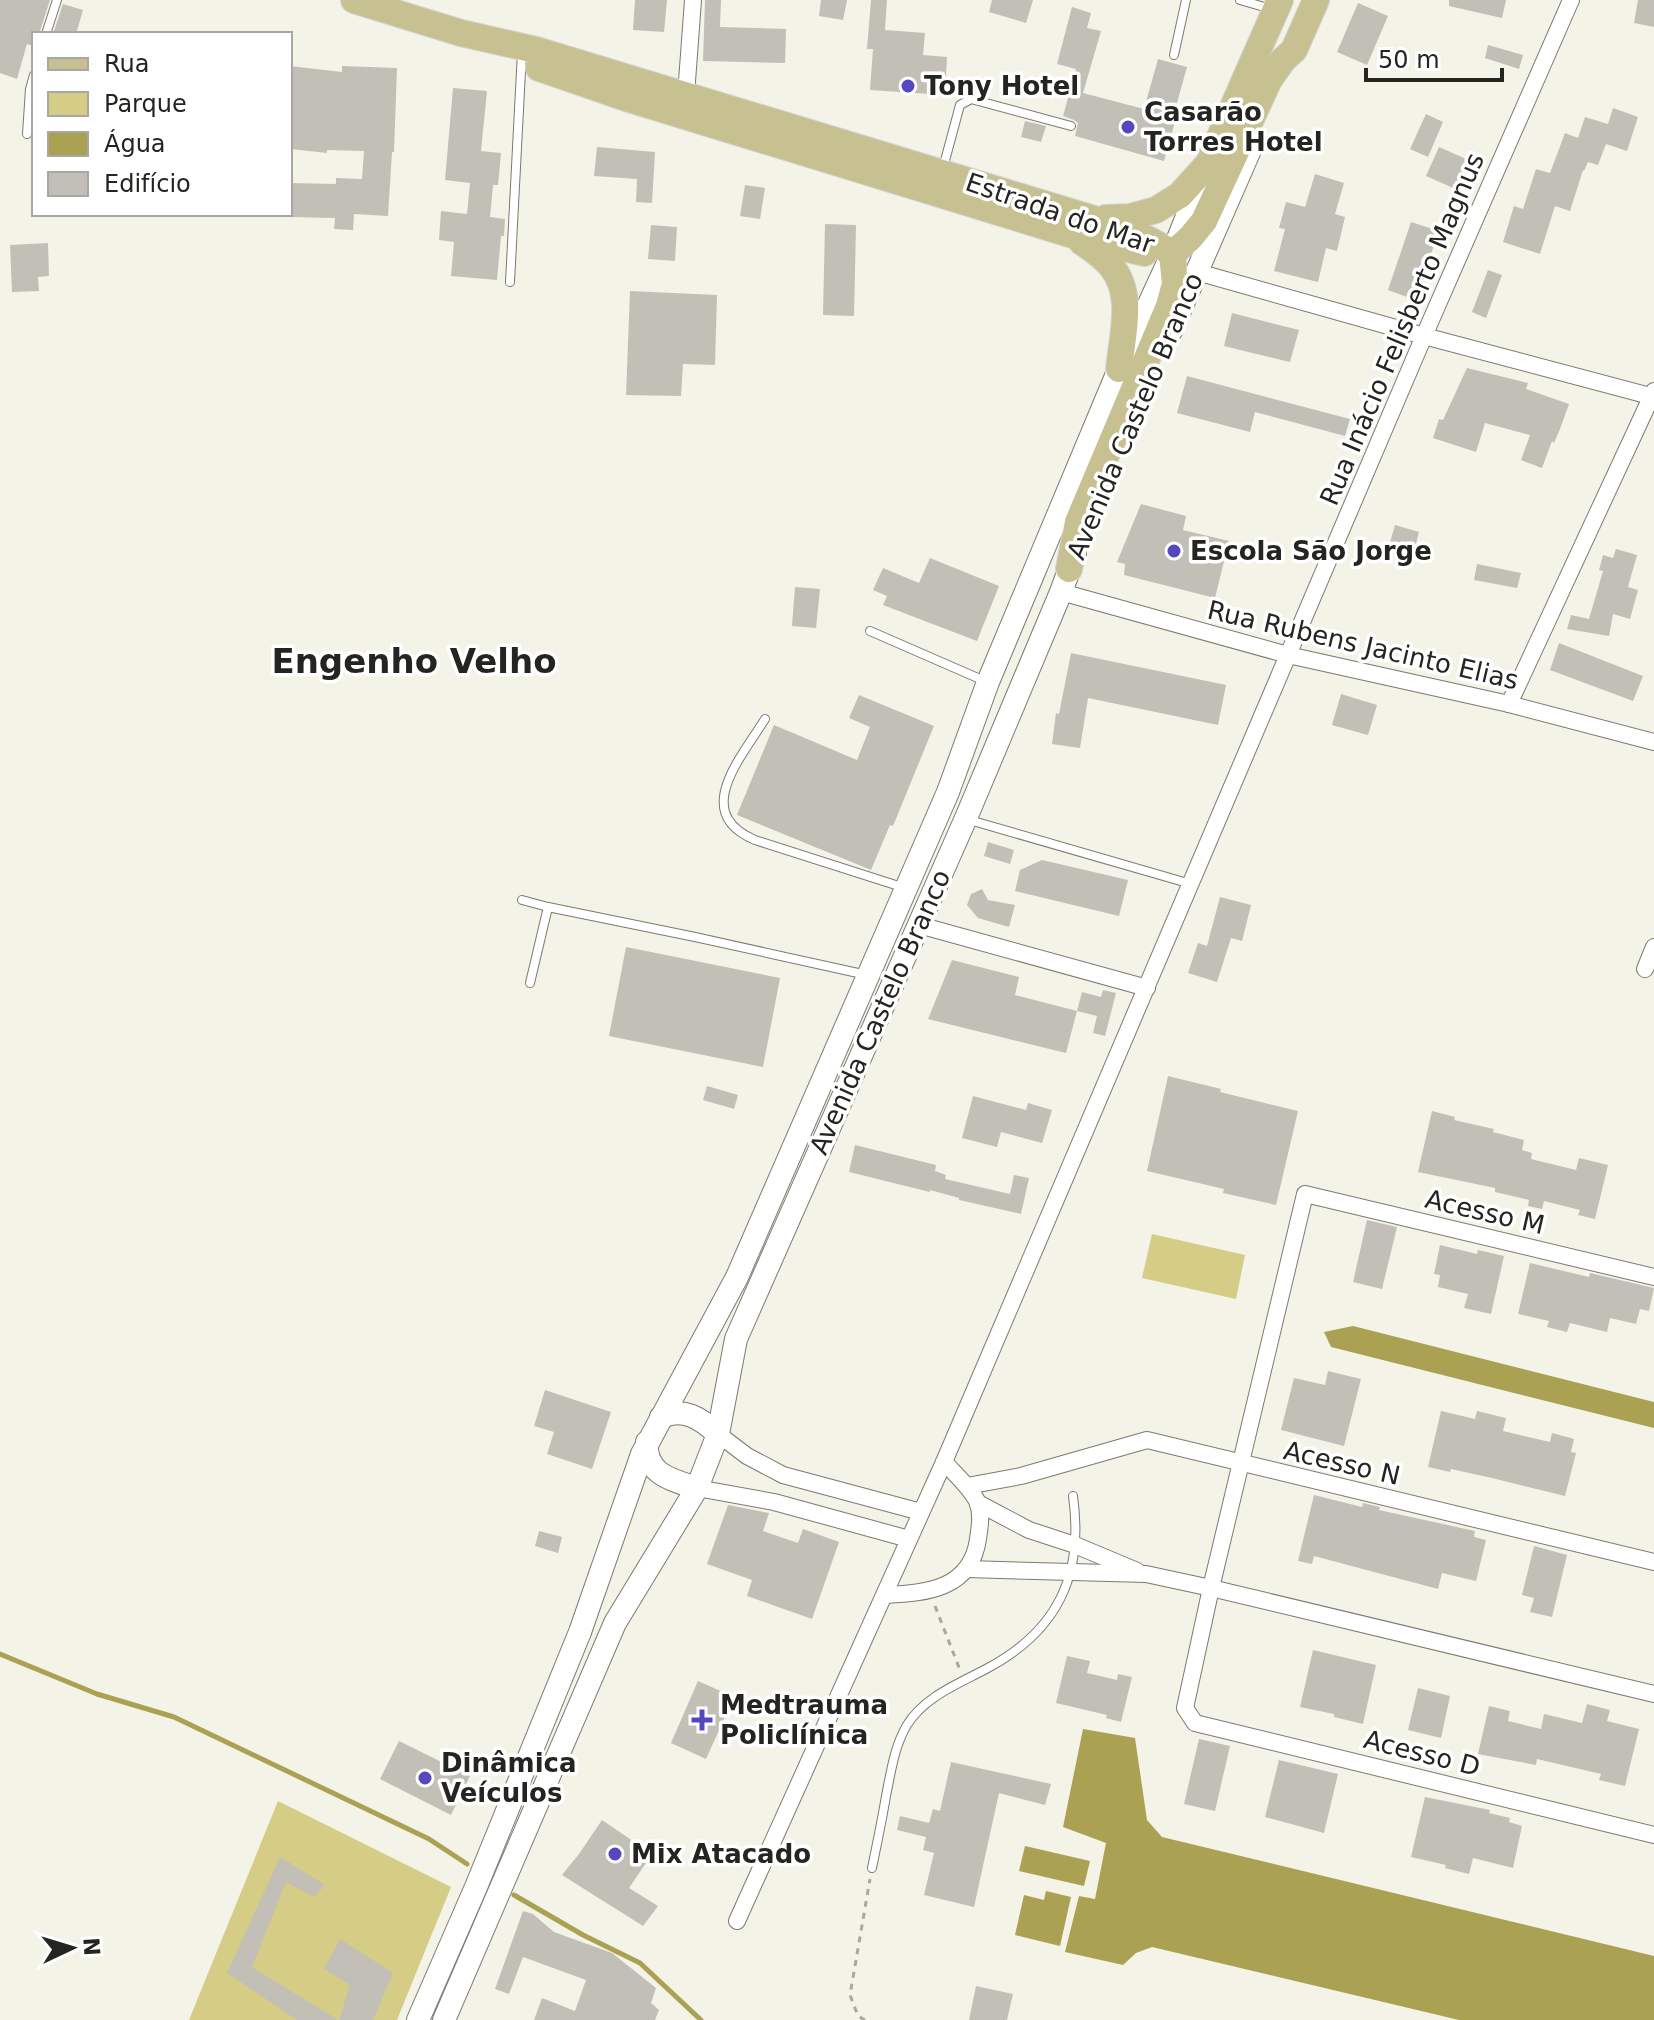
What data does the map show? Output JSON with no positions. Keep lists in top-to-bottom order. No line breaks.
{"streets":{"main road":["Estrada do Mar","Avenida Castelo Branco"],"street":["Rua Inácio Felisberto Magnus","Rua Rubens Jacinto Elias","Acesso M","Acesso N","Acesso D"]},"crossings":[["Estrada do Mar","Avenida Castelo Branco"],["Rua Inácio Felisberto Magnus","Rua Rubens Jacinto Elias"],["Avenida Castelo Branco","Rua Rubens Jacinto Elias"],["Acesso M","Acesso N"]],"districts":["Engenho Velho"],"places":{"other":["Tony Hotel","Casarão Torres Hotel","Escola São Jorge","Dinâmica Veículos","Mix Atacado"],"health":["Medtrauma Policlínica"]},"legend":["Rua","Parque","Água","Edifício"],"scale_bar":"50 m","north":"right"}
